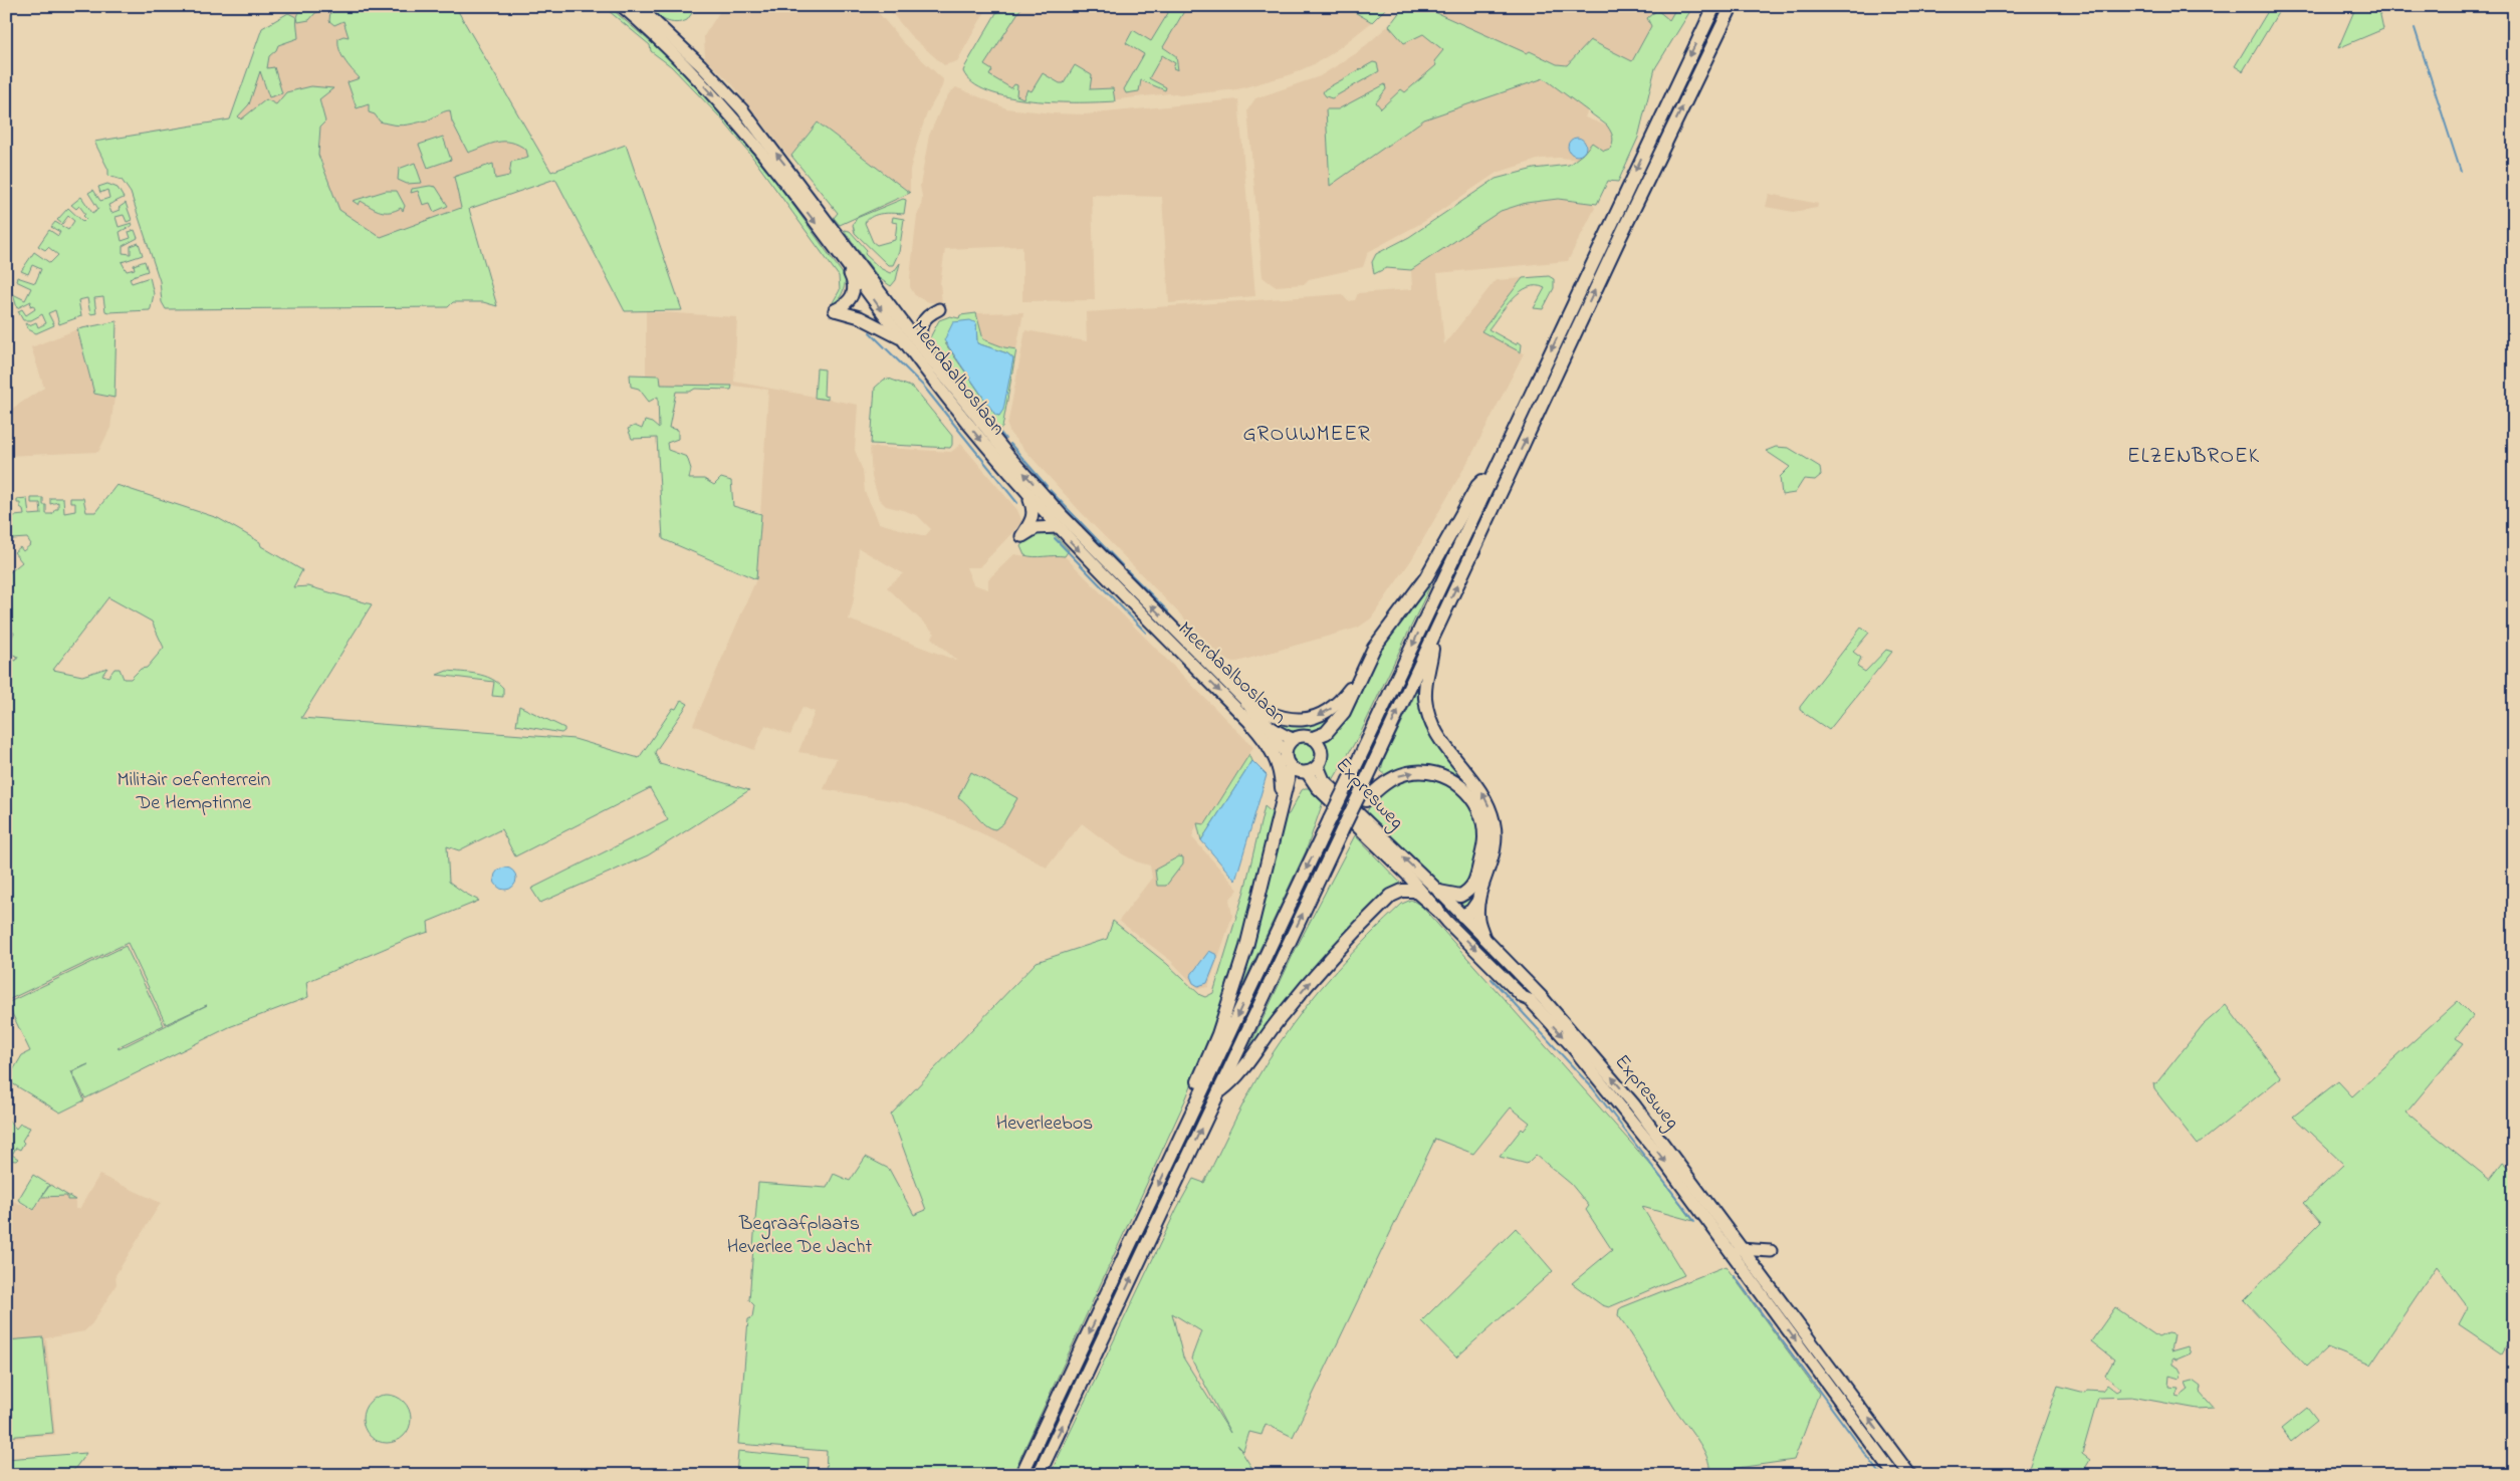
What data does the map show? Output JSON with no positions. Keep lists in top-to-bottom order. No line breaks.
{"streets":{"highway":["Meerdaalboslaan","Expresweg"]},"crossings":[["Meerdaalboslaan","Expresweg"]],"districts":["GROUWMEER","ELZENBROEK"],"parks":["Militair oefenterrein De Hemptinne","Heverleebos","Begraafplaats Heverlee De Jacht"]}
